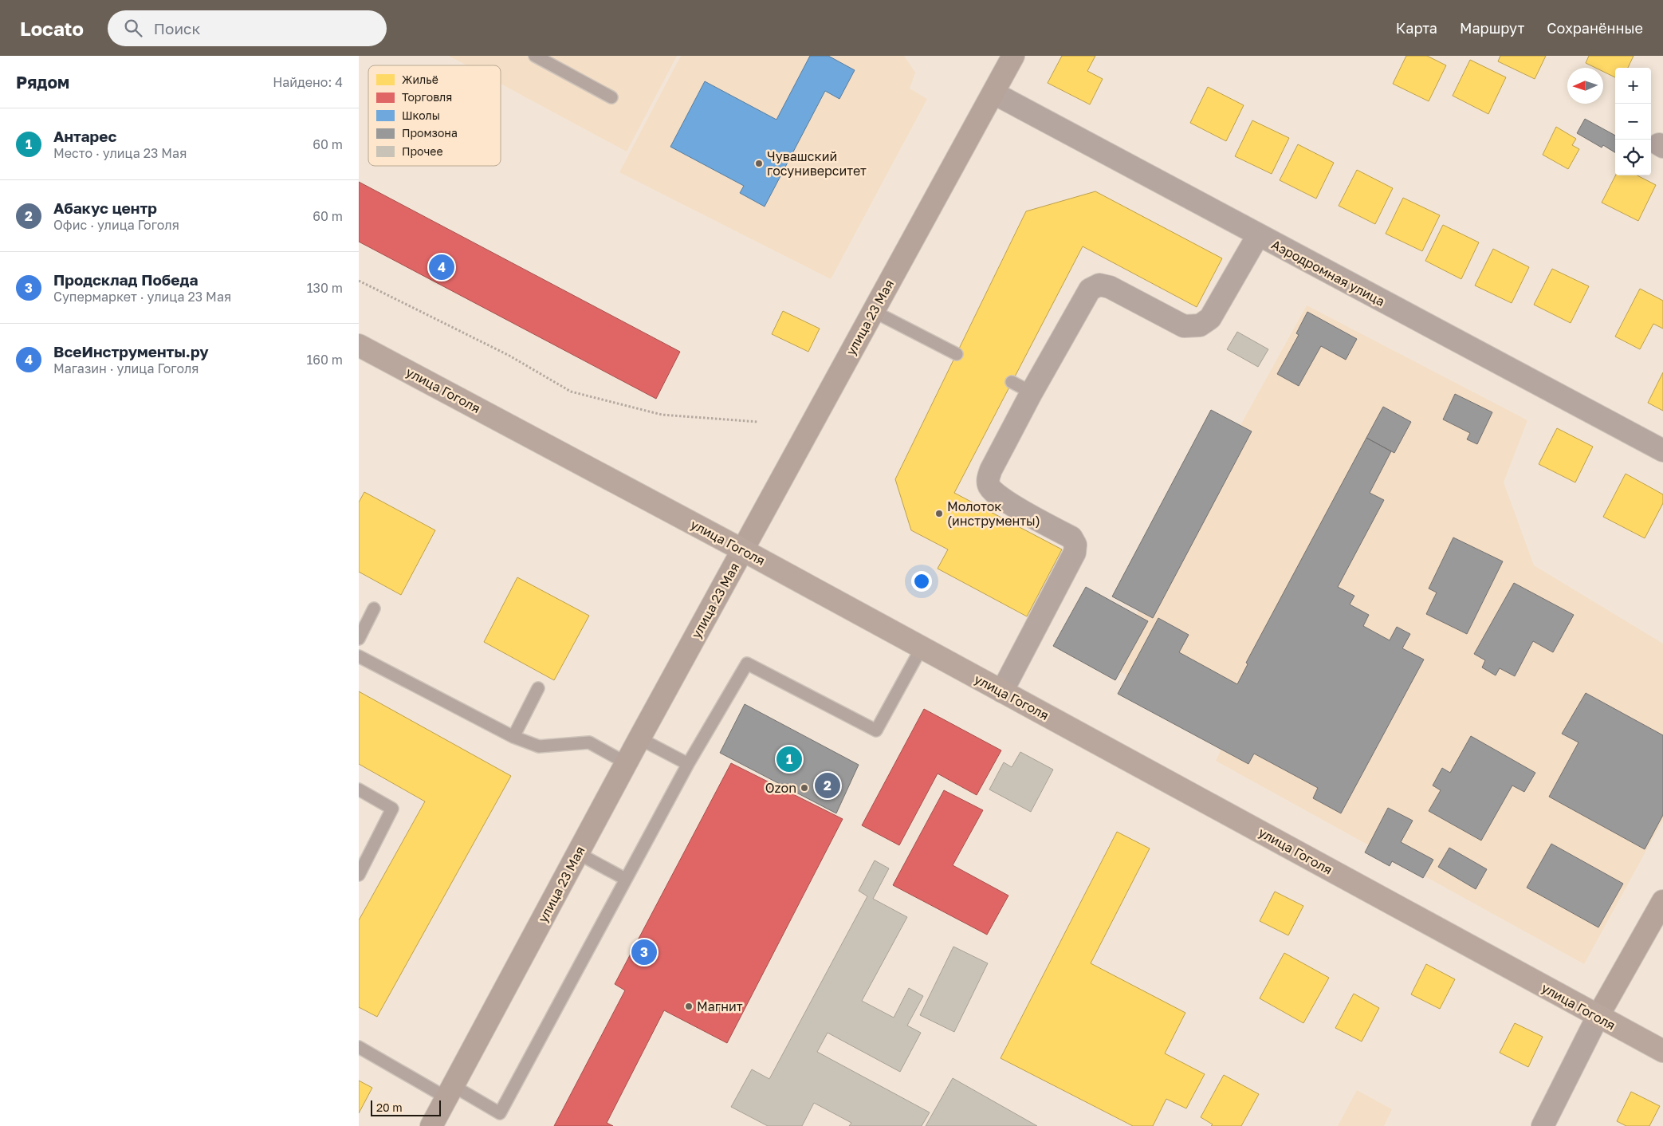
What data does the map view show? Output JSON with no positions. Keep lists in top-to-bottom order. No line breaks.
{"streets":{"main road":["улица 23 Мая","улица Гоголя"],"street":["Аэродромная улица"]},"crossings":[["Аэродромная улица","улица 23 Мая"],["улица 23 Мая","улица Гоголя"]],"places":["Чувашский госуниверситет","Молоток (инструменты)","Ozon","Магнит"],"legend":["Жильё","Торговля","Школы","Промзона","Прочее"],"scale_bar":"20 m","north":"left","page":{"header":"Locato","search":"Поиск","nav":["Карта","Маршрут","Сохранённые"],"heading":["Рядом","Найдено: 4"],"map_buttons":["+","−"],"list":[{"mark":"1","name":"Антарес","note":"Место · улица 23 Мая","value":"60 m"},{"mark":"2","name":"Абакус центр","note":"Офис · улица Гоголя","value":"60 m"},{"mark":"3","name":"Продсклад Победа","note":"Супермаркет · улица 23 Мая","value":"130 m"},{"mark":"4","name":"ВсеИнструменты.ру","note":"Магазин · улица Гоголя","value":"160 m"}],"pins":["4","1","2","3"],"scale":"20 m"}}
